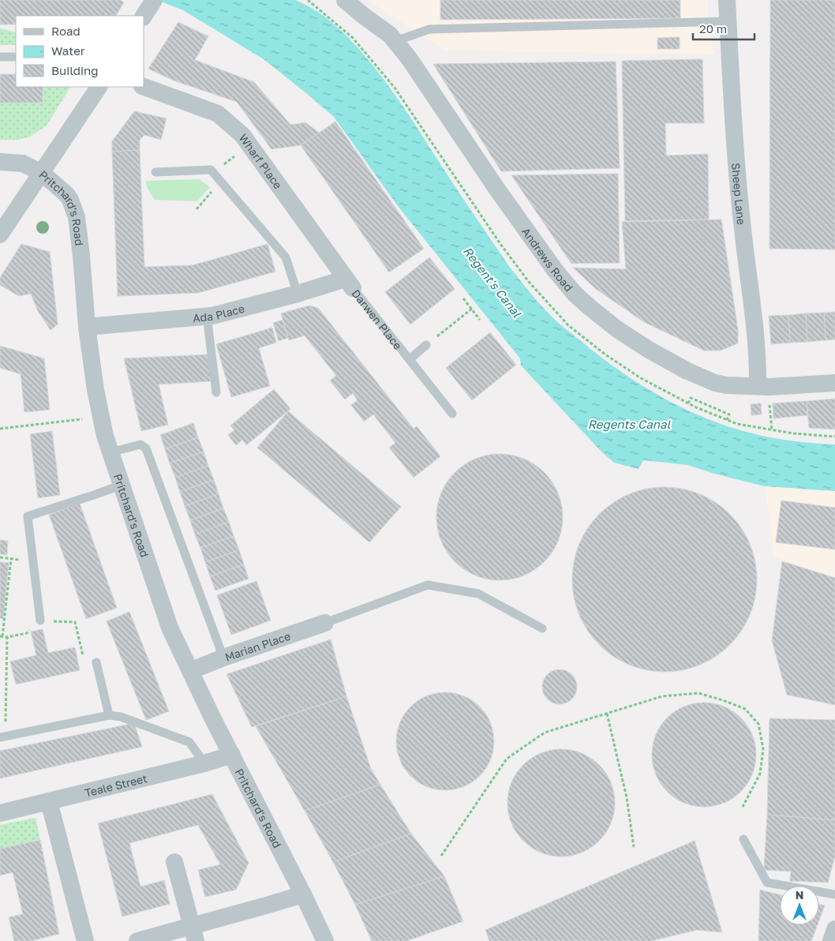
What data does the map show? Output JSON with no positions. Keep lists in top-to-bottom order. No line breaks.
{"streets":{"street":["Wharf Place","Sheep Lane","Pritchard's Road","Andrews Road","Ada Place","Marian Place","Teale Street"],"lane":["Darwen Place"]},"crossings":[["Wharf Place","Ada Place"],["Wharf Place","Darwen Place"],["Sheep Lane","Andrews Road"],["Pritchard's Road","Ada Place"],["Pritchard's Road","Marian Place"],["Pritchard's Road","Teale Street"],["Ada Place","Darwen Place"]],"water":["Regent's Canal","Regents Canal"],"legend":["Road","Water","Building"],"scale_bar":"20 m","north":"top"}
